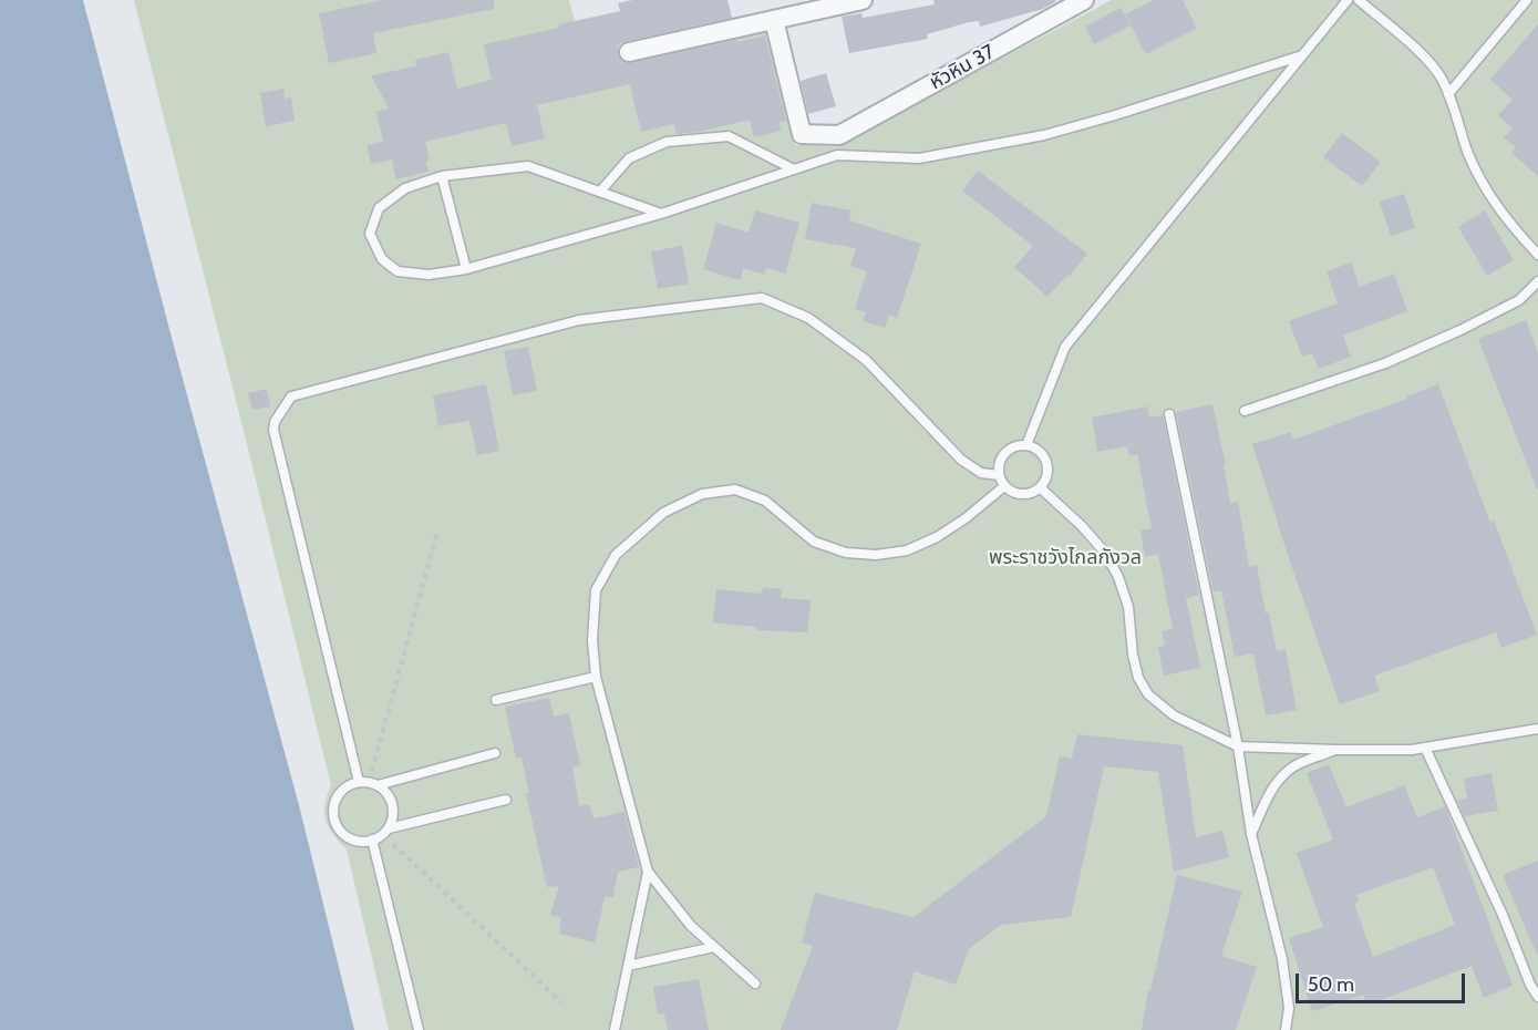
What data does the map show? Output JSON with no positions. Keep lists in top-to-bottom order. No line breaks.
{"streets":{"street":["หัวหิน 37"]},"parks":["พระราชวังไกลกังวล"],"scale_bar":"50 m"}
